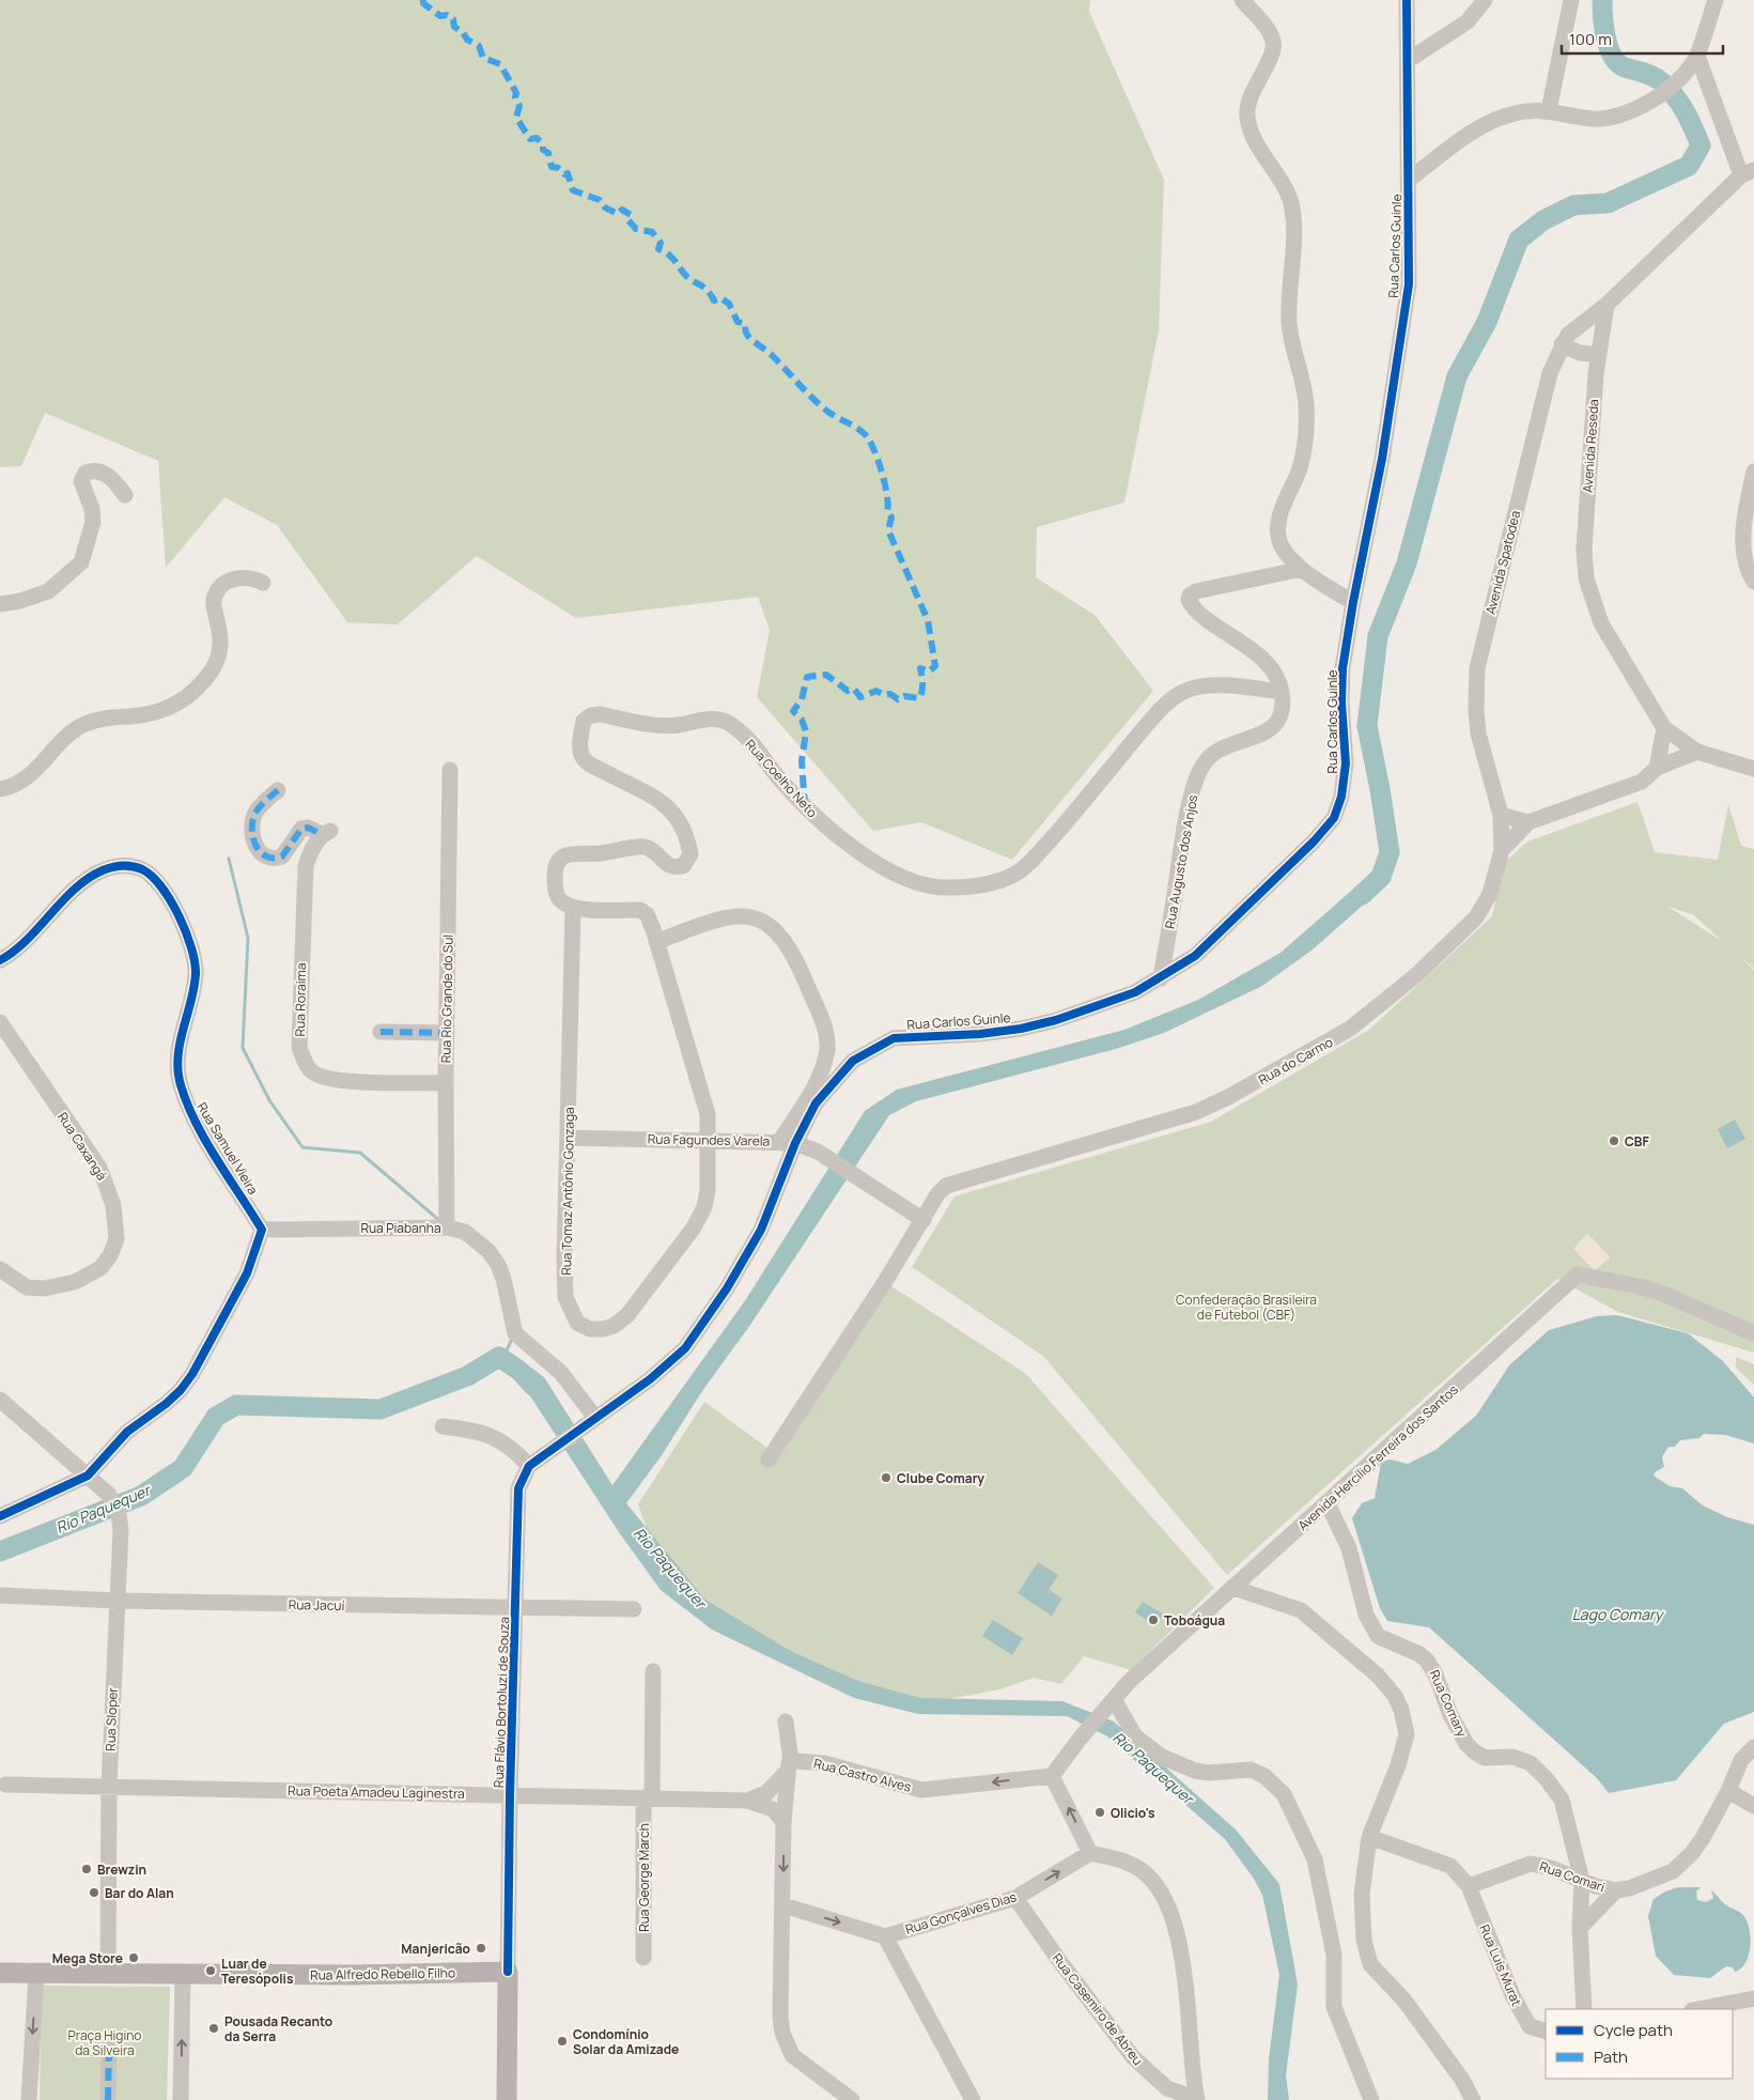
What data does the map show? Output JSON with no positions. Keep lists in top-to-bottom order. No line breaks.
{"streets":{"main road":["Rua Flávio Bortoluzi de Souza","Rua Alfredo Rebello Filho"],"street":["Rua Carlos Guinle","Avenida Reseda","Avenida Spatodea","Rua Coelho Neto","Rua Augusto dos Anjos","Rua Rio Grande do Sul","Rua Roraima","Rua do Carmo","Rua Fagundes Varela","Rua Caxangá","Rua Samuel Vieira","Rua Tomaz Antônio Gonzaga","Rua Piabanha","Avenida Hercílio Ferreira dos Santos","Rua Jacuí","Rua Comary","Rua Sloper","Rua Castro Alves","Rua Poeta Amadeu Laginestra","Rua Comari","Rua George March","Rua Gonçalves Dias","Rua Luís Murat","Rua Casemiro de Abreu"]},"crossings":[["Rua Carlos Guinle","Rua Augusto dos Anjos"],["Rua Carlos Guinle","Rua Fagundes Varela"],["Rua Carlos Guinle","Rua Flávio Bortoluzi de Souza"],["Avenida Reseda","Avenida Spatodea"],["Avenida Reseda","Rua do Carmo"],["Avenida Spatodea","Rua do Carmo"],["Rua Coelho Neto","Rua Augusto dos Anjos"],["Rua Coelho Neto","Rua Tomaz Antônio Gonzaga"],["Rua Rio Grande do Sul","Rua Roraima"],["Rua Rio Grande do Sul","Rua Piabanha"],["Rua do Carmo","Rua Fagundes Varela"],["Rua Fagundes Varela","Rua Tomaz Antônio Gonzaga"],["Rua Fagundes Varela","Rua Flávio Bortoluzi de Souza"],["Rua Samuel Vieira","Rua Piabanha"],["Rua Piabanha","Rua Flávio Bortoluzi de Souza"],["Avenida Hercílio Ferreira dos Santos","Rua Comary"],["Avenida Hercílio Ferreira dos Santos","Rua Castro Alves"],["Rua Jacuí","Rua Flávio Bortoluzi de Souza"],["Rua Jacuí","Rua Sloper"],["Rua Flávio Bortoluzi de Souza","Rua Poeta Amadeu Laginestra"],["Rua Flávio Bortoluzi de Souza","Rua Alfredo Rebello Filho"],["Rua Comary","Rua Comari"],["Rua Sloper","Rua Poeta Amadeu Laginestra"],["Rua Sloper","Rua Alfredo Rebello Filho"],["Rua Castro Alves","Rua Poeta Amadeu Laginestra"],["Rua Poeta Amadeu Laginestra","Rua George March"],["Rua Comari","Rua Luís Murat"],["Rua Gonçalves Dias","Rua Casemiro de Abreu"]],"one_way":["Rua Castro Alves","Rua Gonçalves Dias"],"water":["Rio Paquequer","Lago Comary"],"parks":["Confederação Brasileira de Futebol (CBF)","Praça Higino da Silveira"],"places":["CBF","Clube Comary","Toboágua","Olicio's","Brewzin","Bar do Alan","Manjericão","Mega Store","Luar de Teresópolis","Pousada Recanto da Serra","Condomínio Solar da Amizade"],"legend":["Cycle path","Path"],"scale_bar":"100 m"}
